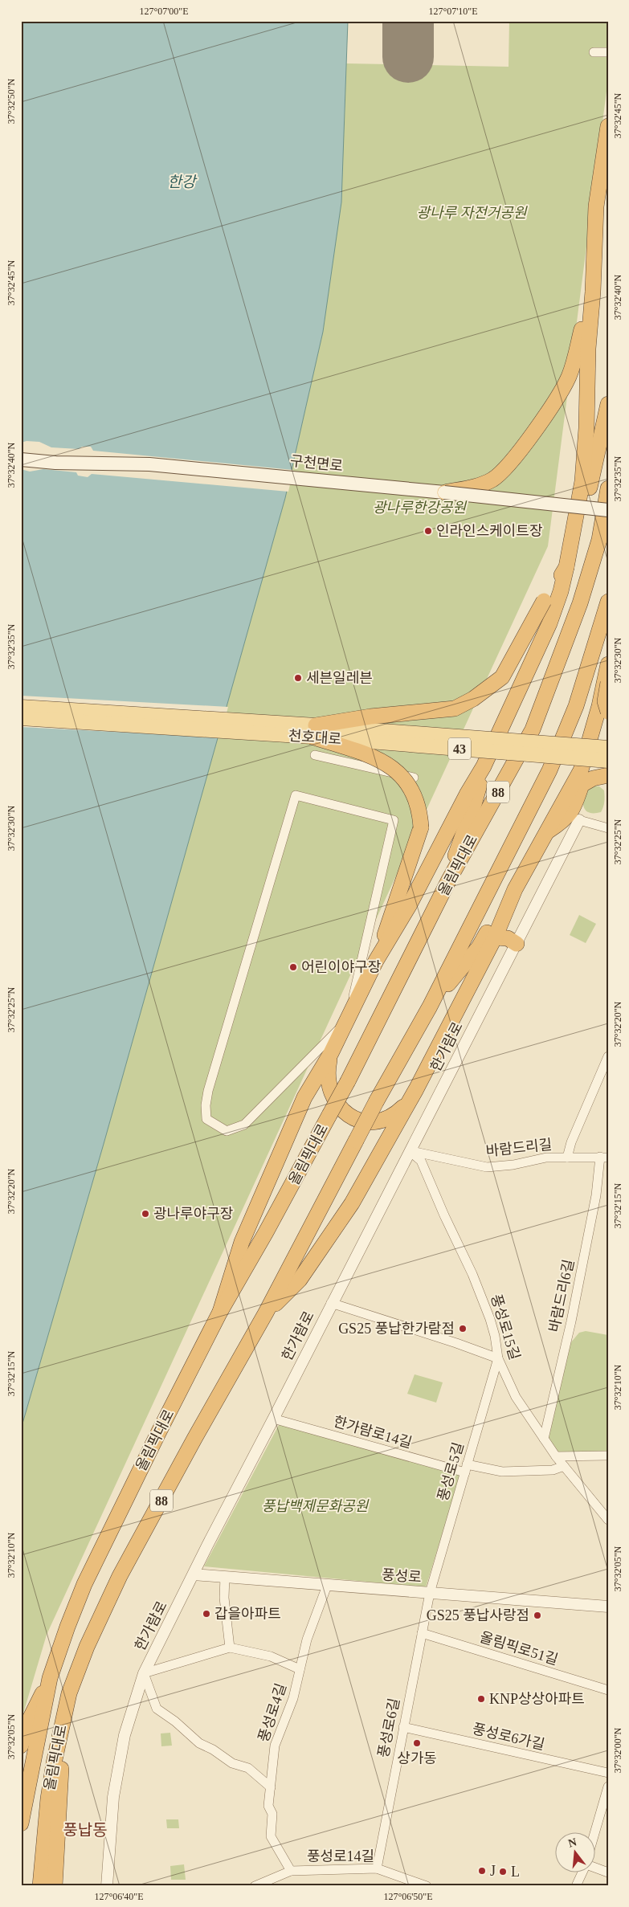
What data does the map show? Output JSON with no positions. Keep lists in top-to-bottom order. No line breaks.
{"streets":{"highway":["88","올림픽대로"],"main road":["구천면로","천호대로","43"],"street":["한가람로","바람드리길","바람드리6길","풍성로15길","한가람로14길","풍성로5길","풍성로","올림픽로51길","풍성로4길","풍성로6길","풍성로6가길","풍성로14길"]},"crossings":[["한가람로","바람드리길"],["한가람로","풍성로15길"],["한가람로","한가람로14길"],["한가람로","풍성로"],["바람드리길","바람드리6길"],["바람드리길","풍성로15길"],["바람드리6길","풍성로15길"],["풍성로15길","한가람로14길"],["풍성로15길","풍성로5길"],["한가람로14길","풍성로5길"],["풍성로5길","풍성로"],["풍성로5길","풍성로6길"],["풍성로","풍성로4길"],["풍성로","풍성로6길"],["올림픽로51길","풍성로6길"],["풍성로4길","풍성로14길"],["풍성로6길","풍성로6가길"],["풍성로6길","풍성로14길"]],"districts":["풍납동"],"water":["한강"],"parks":["광나루 자전거공원","광나루한강공원","풍납백제문화공원"],"places":["인라인스케이트장","세븐일레븐","어린이야구장","광나루야구장","GS25 풍납한가람점","갑을아파트","GS25 풍납사랑점","KNP상상아파트","상가동","J","L"],"north":"top","coordinates":["127°07'00\"E","127°07'10\"E","37°32'50\"N","37°32'45\"N","37°32'40\"N","37°32'35\"N","37°32'30\"N","37°32'25\"N","37°32'20\"N","37°32'15\"N","37°32'10\"N","37°32'05\"N","37°32'00\"N","127°06'40\"E","127°06'50\"E"]}
